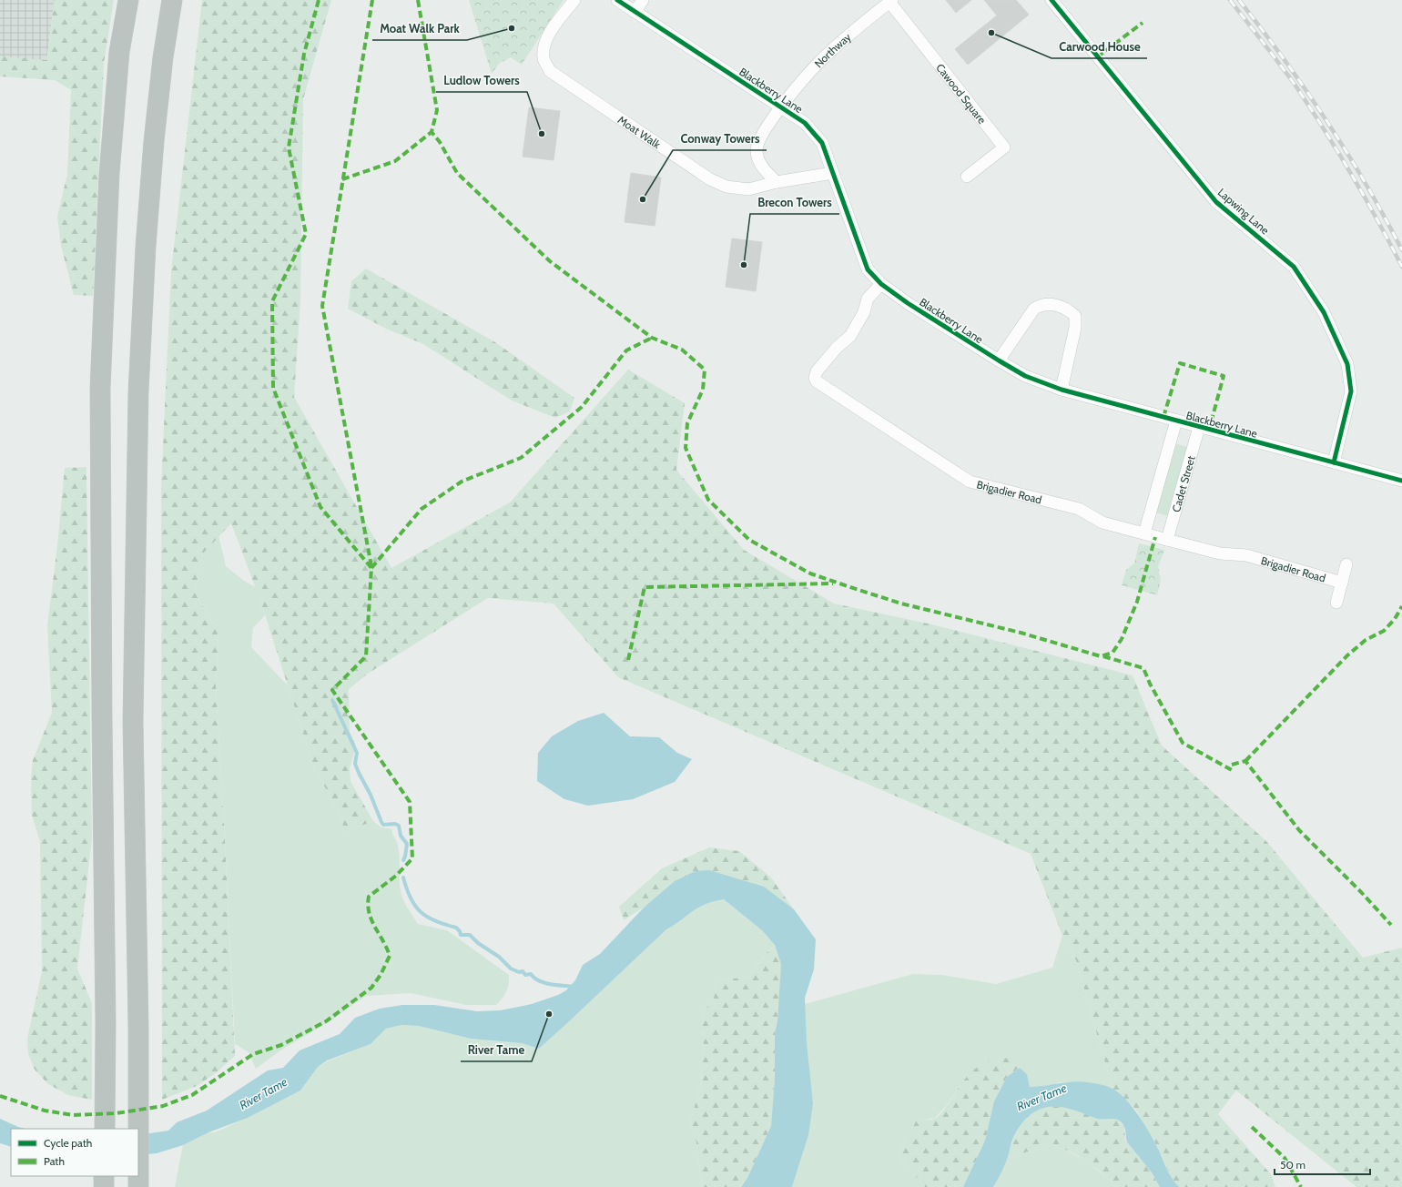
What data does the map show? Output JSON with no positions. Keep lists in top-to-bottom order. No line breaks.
{"streets":{"street":["Northway","Blackberry Lane","Cawood Square","Moat Walk","Lapwing Lane","Cadet Street","Brigadier Road"]},"crossings":[["Northway","Blackberry Lane"],["Northway","Cawood Square"],["Northway","Moat Walk"],["Blackberry Lane","Moat Walk"],["Blackberry Lane","Lapwing Lane"],["Blackberry Lane","Cadet Street"],["Blackberry Lane","Brigadier Road"],["Cadet Street","Brigadier Road"]],"water":["River Tame"],"places":["Moat Walk Park","Carwood House","Ludlow Towers","Conway Towers","Brecon Towers","River Tame"],"legend":["Cycle path","Path"],"scale_bar":"50 m"}
